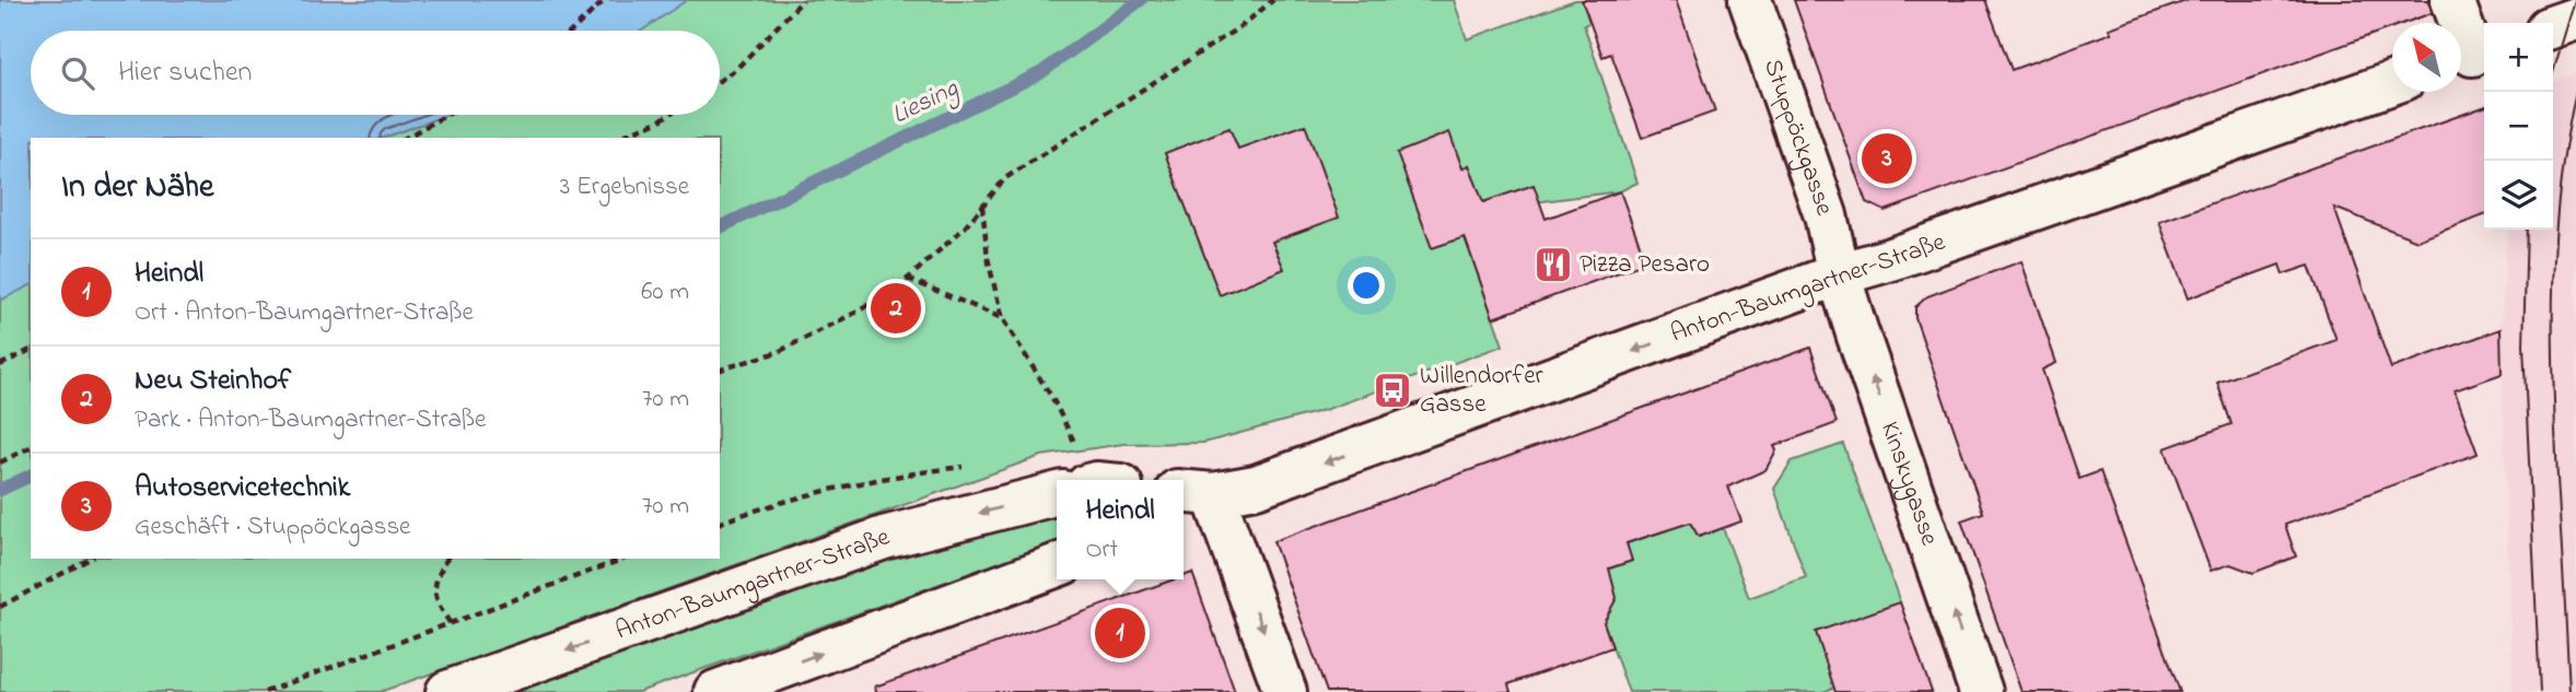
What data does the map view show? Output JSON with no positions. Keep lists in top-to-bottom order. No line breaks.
{"streets":{"main road":["Stuppöckgasse","Anton-Baumgartner-Straße","Kinskygasse"]},"crossings":[["Stuppöckgasse","Anton-Baumgartner-Straße"],["Stuppöckgasse","Kinskygasse"],["Anton-Baumgartner-Straße","Kinskygasse"]],"one_way":["Anton-Baumgartner-Straße","Kinskygasse"],"water":["Liesing"],"places":{"restaurant":["Pizza Pesaro"],"bus stop":["Willendorfer Gasse"]},"north":"top left","page":{"map_buttons":["+","−"],"search":"Hier suchen","pins":["3","2","1"],"heading":["In der Nähe","3 Ergebnisse"],"list":[{"mark":"1","name":"Heindl","note":"Ort · Anton-Baumgartner-Straße","value":"60 m"},{"mark":"2","name":"Neu Steinhof","note":"Park · Anton-Baumgartner-Straße","value":"70 m"},{"mark":"3","name":"Autoservicetechnik","note":"Geschäft · Stuppöckgasse","value":"70 m"}],"popup":["Heindl","Ort"]}}
